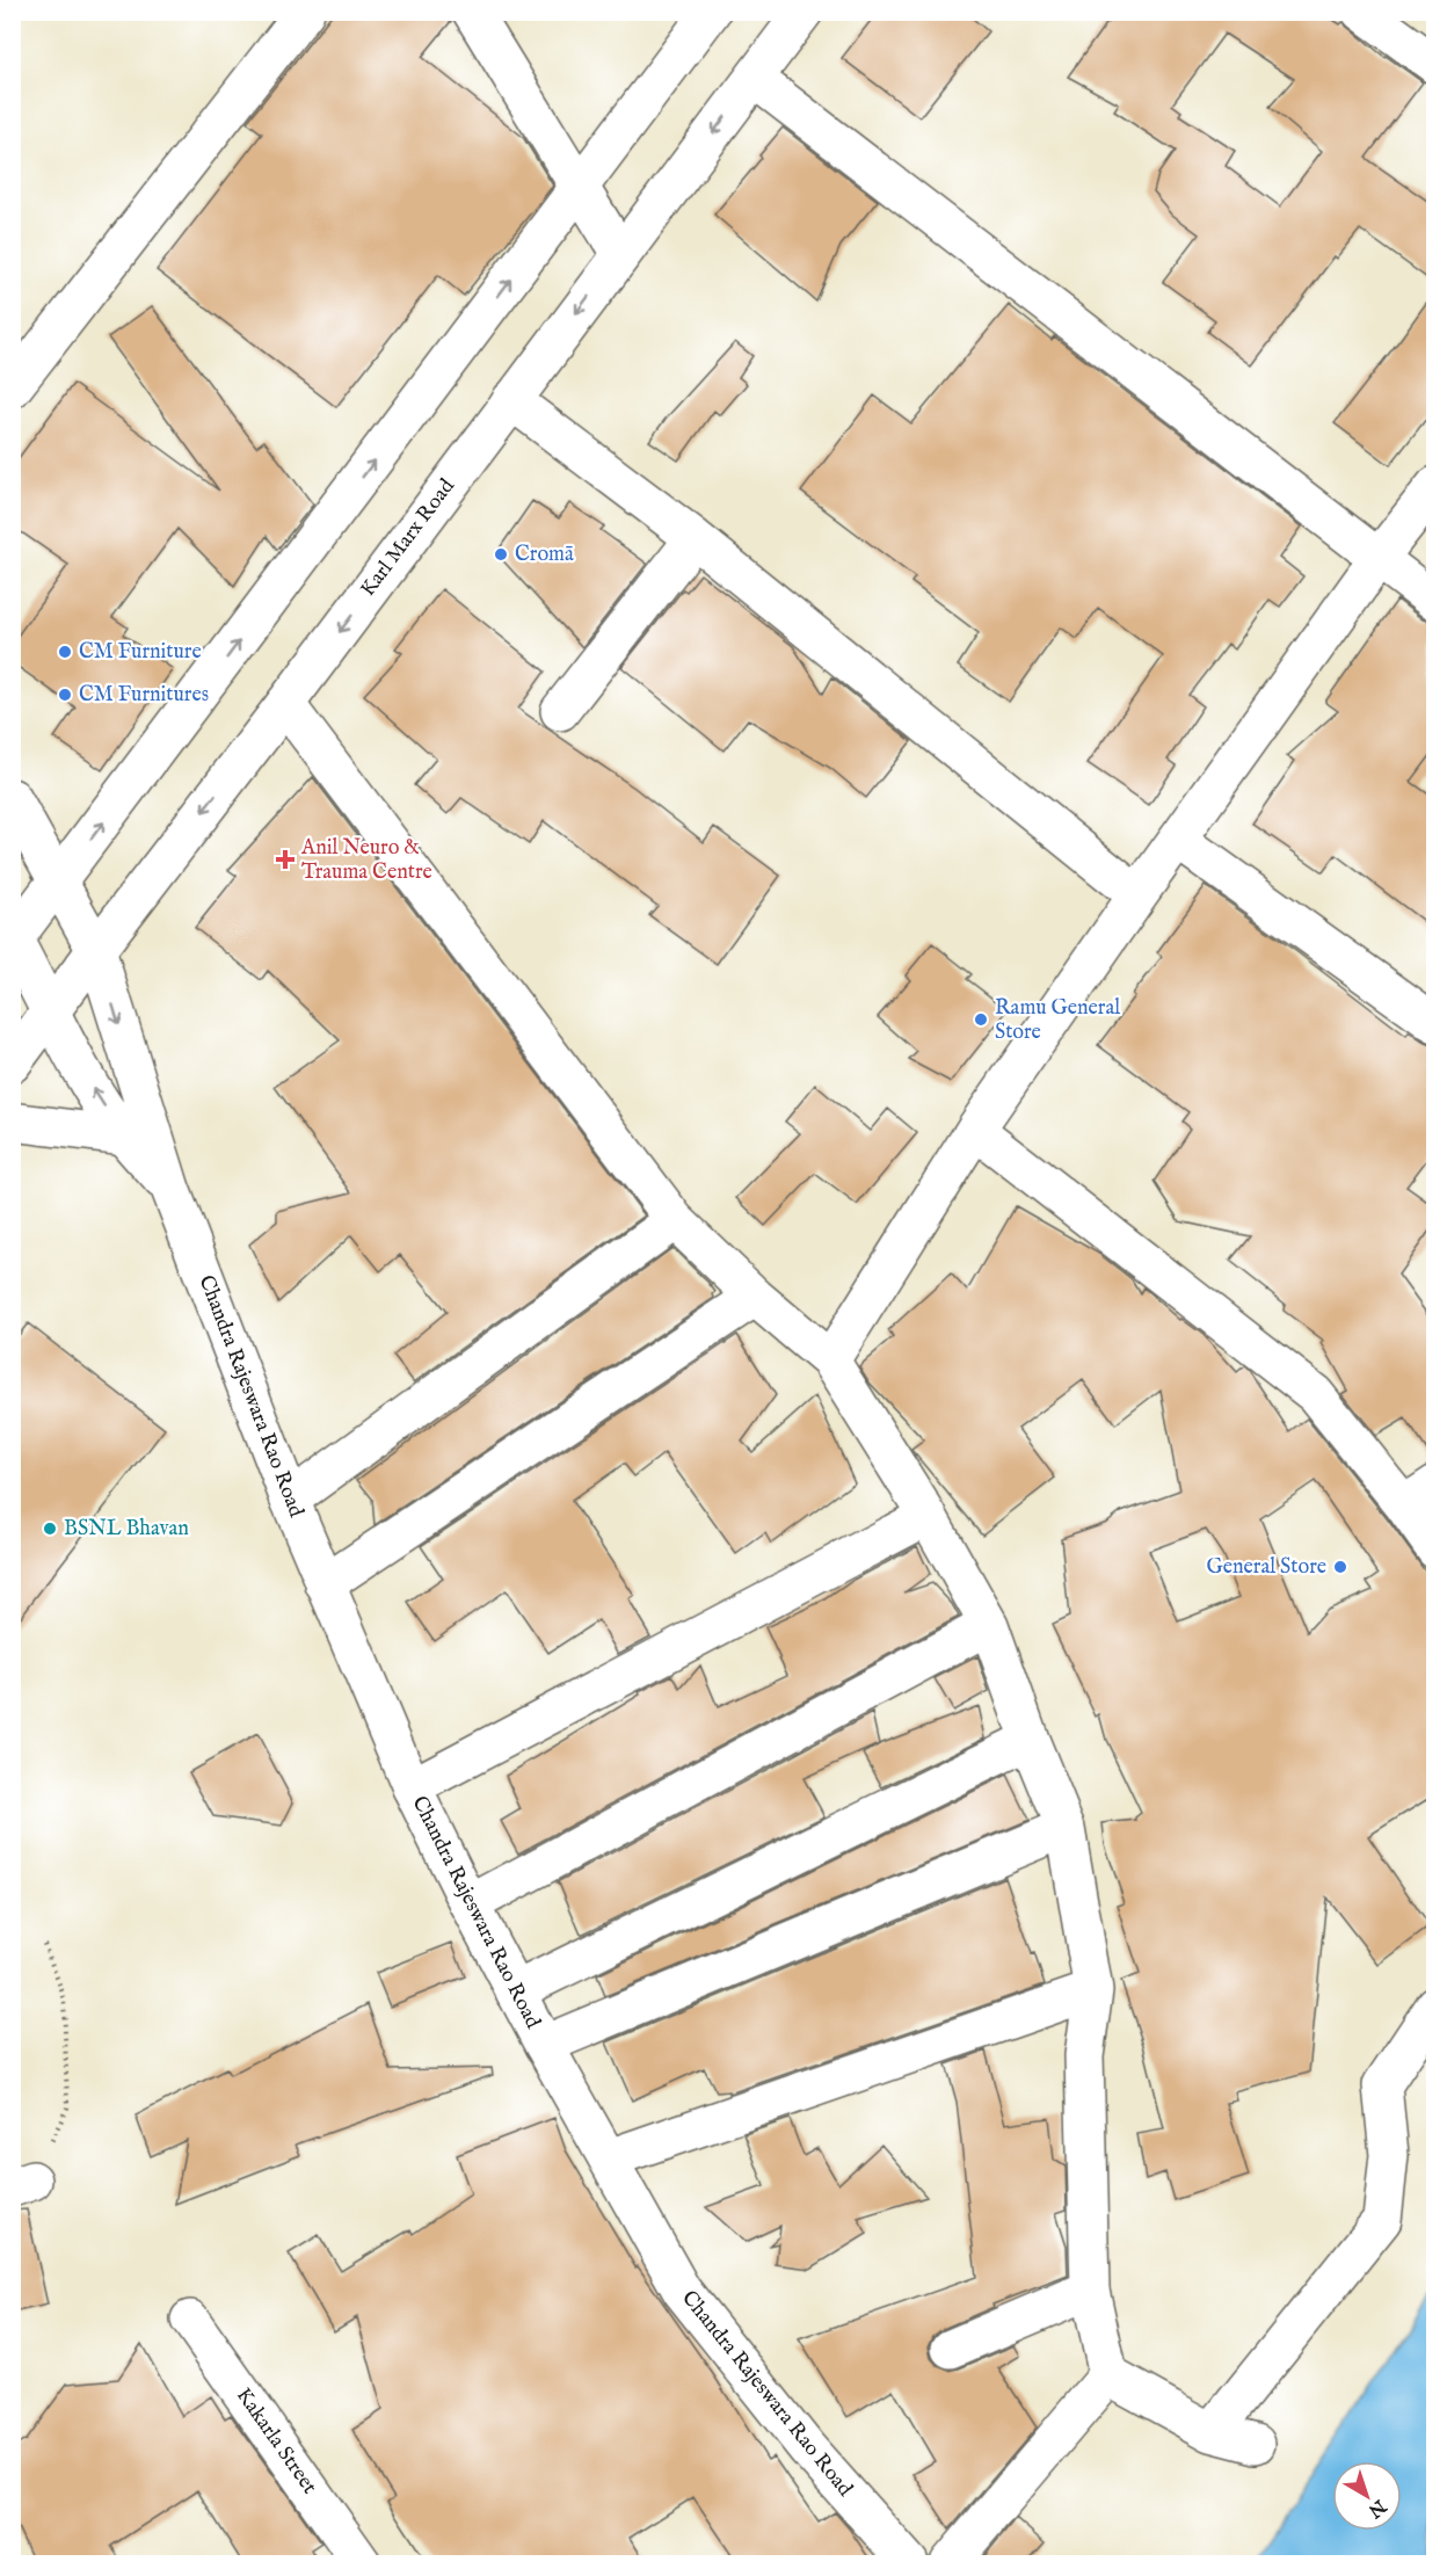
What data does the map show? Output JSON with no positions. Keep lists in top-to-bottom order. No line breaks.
{"streets":{"street":["Karl Marx Road","Chandra Rajeswara Rao Road","Kakarla Street"]},"crossings":[["Karl Marx Road","Chandra Rajeswara Rao Road"]],"places":{"other":["Cromā","CM Furniture","CM Furnitures","Ramu General Store","BSNL Bhavan","General Store"],"health":["Anil Neuro & Trauma Centre"]},"north":"bottom right"}
